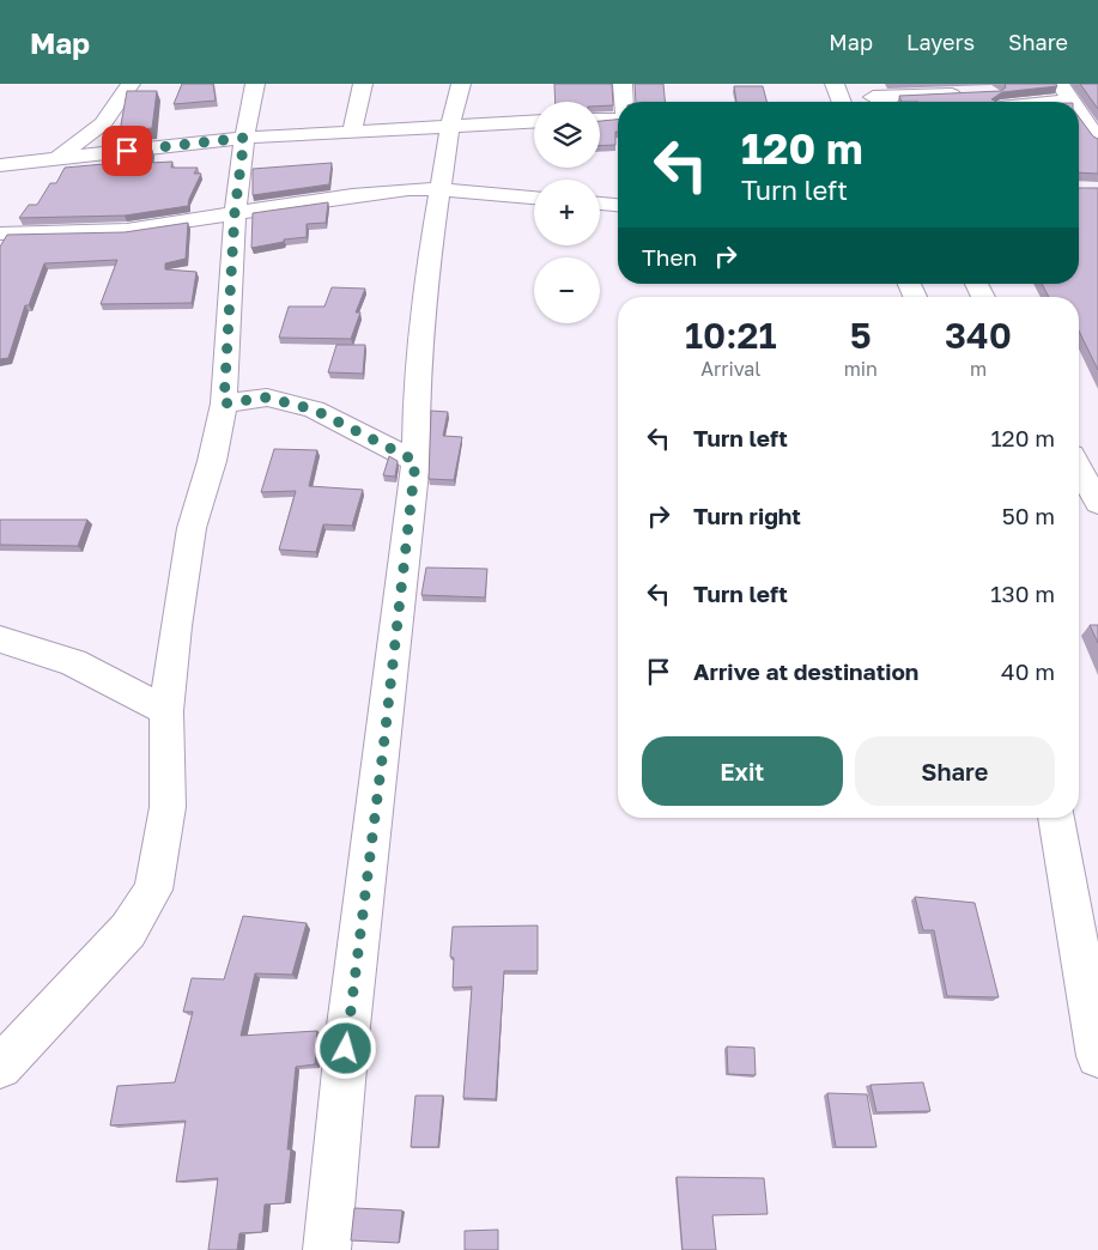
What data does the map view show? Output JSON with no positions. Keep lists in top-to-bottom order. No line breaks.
{"page":{"header":"Map","nav":["Map","Layers","Share"],"map_buttons":["+","−"],"turn":["120 m","Turn left"],"then":"Then","eta":["10:21","Arrival","5","min","340","m"],"list":[{"name":"Turn left","value":"120 m"},{"name":"Turn right","value":"50 m"},{"name":"Turn left","value":"130 m"},{"name":"Arrive at destination","value":"40 m"}],"buttons":["Exit","Share"]}}
